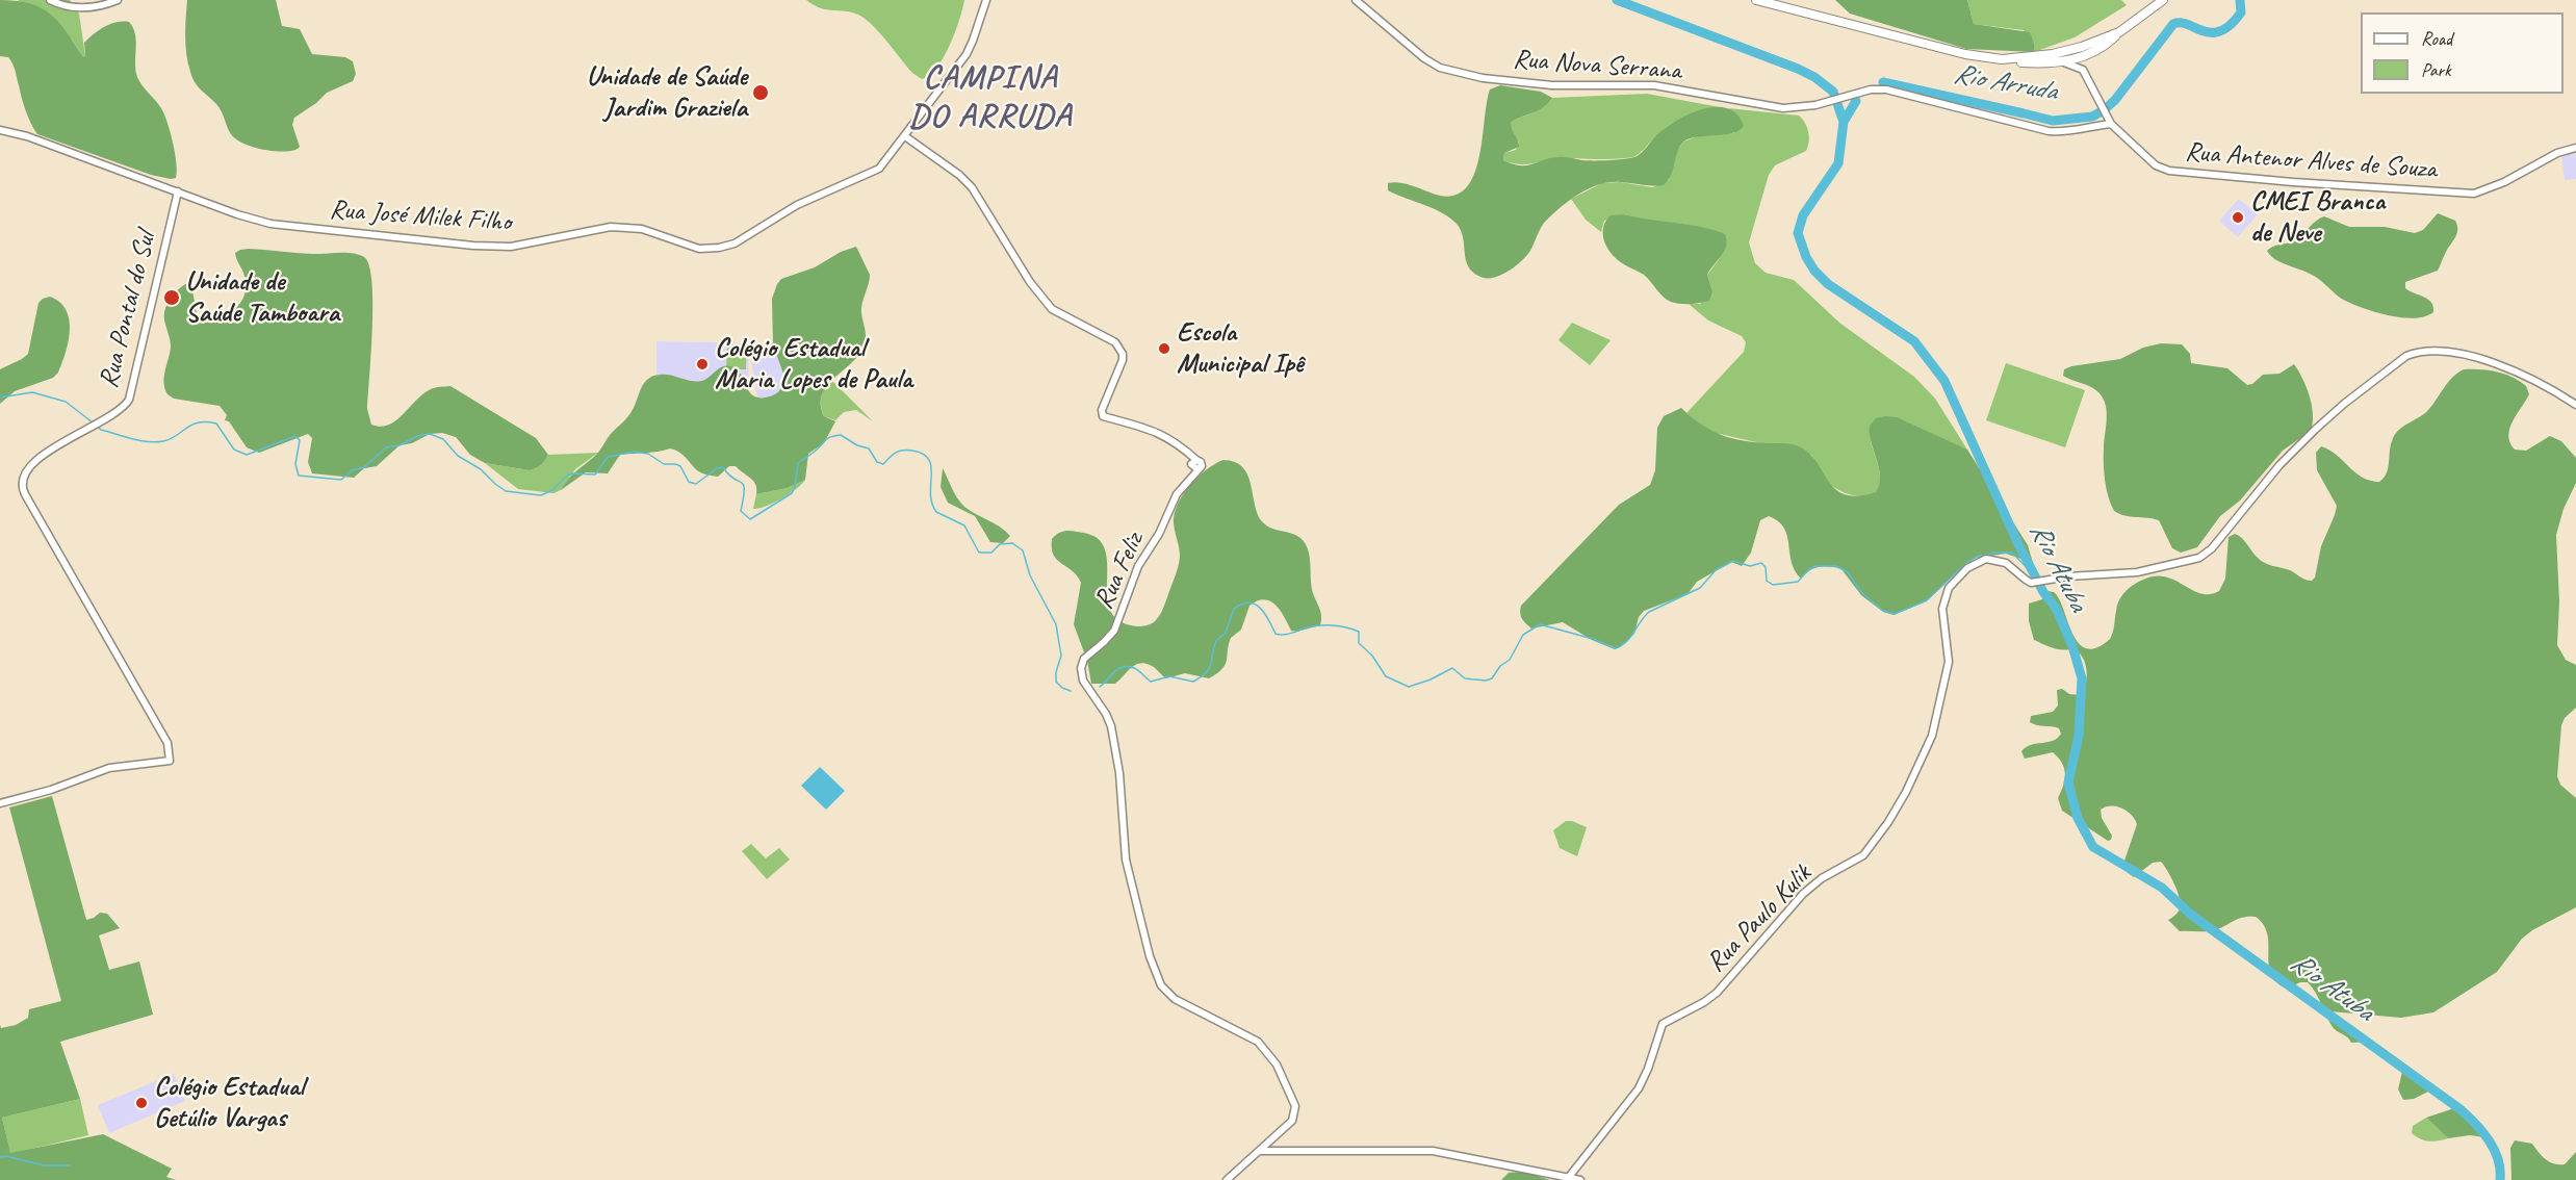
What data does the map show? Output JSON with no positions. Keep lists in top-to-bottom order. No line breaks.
{"streets":{"street":["Rua Nova Serrana","Rua Antenor Alves de Souza","Rua José Milek Filho","Rua Pontal do Sul","Rua Feliz","Rua Paulo Kulik"]},"crossings":[["Rua Nova Serrana","Rua Antenor Alves de Souza"],["Rua José Milek Filho","Rua Pontal do Sul"],["Rua José Milek Filho","Rua Feliz"]],"districts":["CAMPINA DO ARRUDA"],"water":["Rio Arruda","Rio Atuba"],"places":["Unidade de Saúde Jardim Graziela","CMEI Branca de Neve","Unidade de Saúde Tamboara","Escola Municipal Ipê","Colégio Estadual Maria Lopes de Paula","Colégio Estadual Getúlio Vargas"],"legend":["Road","Park"]}
